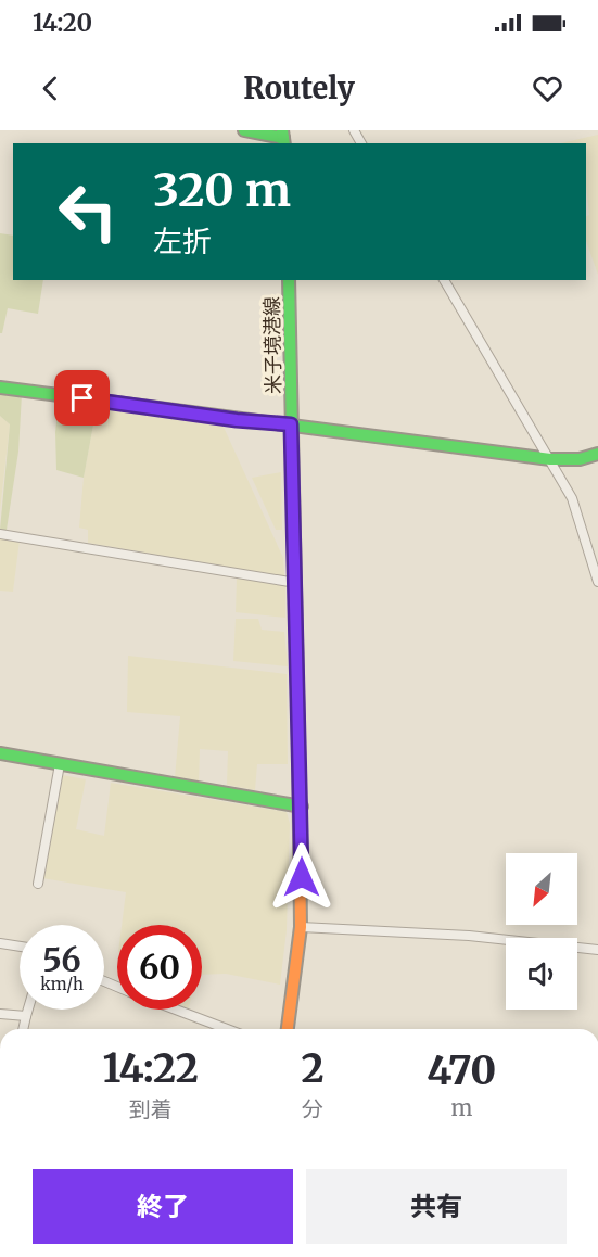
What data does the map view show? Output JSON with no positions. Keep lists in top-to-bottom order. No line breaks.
{"streets":{"street":["米子境港線"]},"north":"bottom left","page":{"status":"14:20","header":"Routely","turn":["320 m","左折"],"speed":"56 km/h","limit":"60","eta":["14:22","到着","2","分","470","m"],"buttons":["終了","共有"]}}
